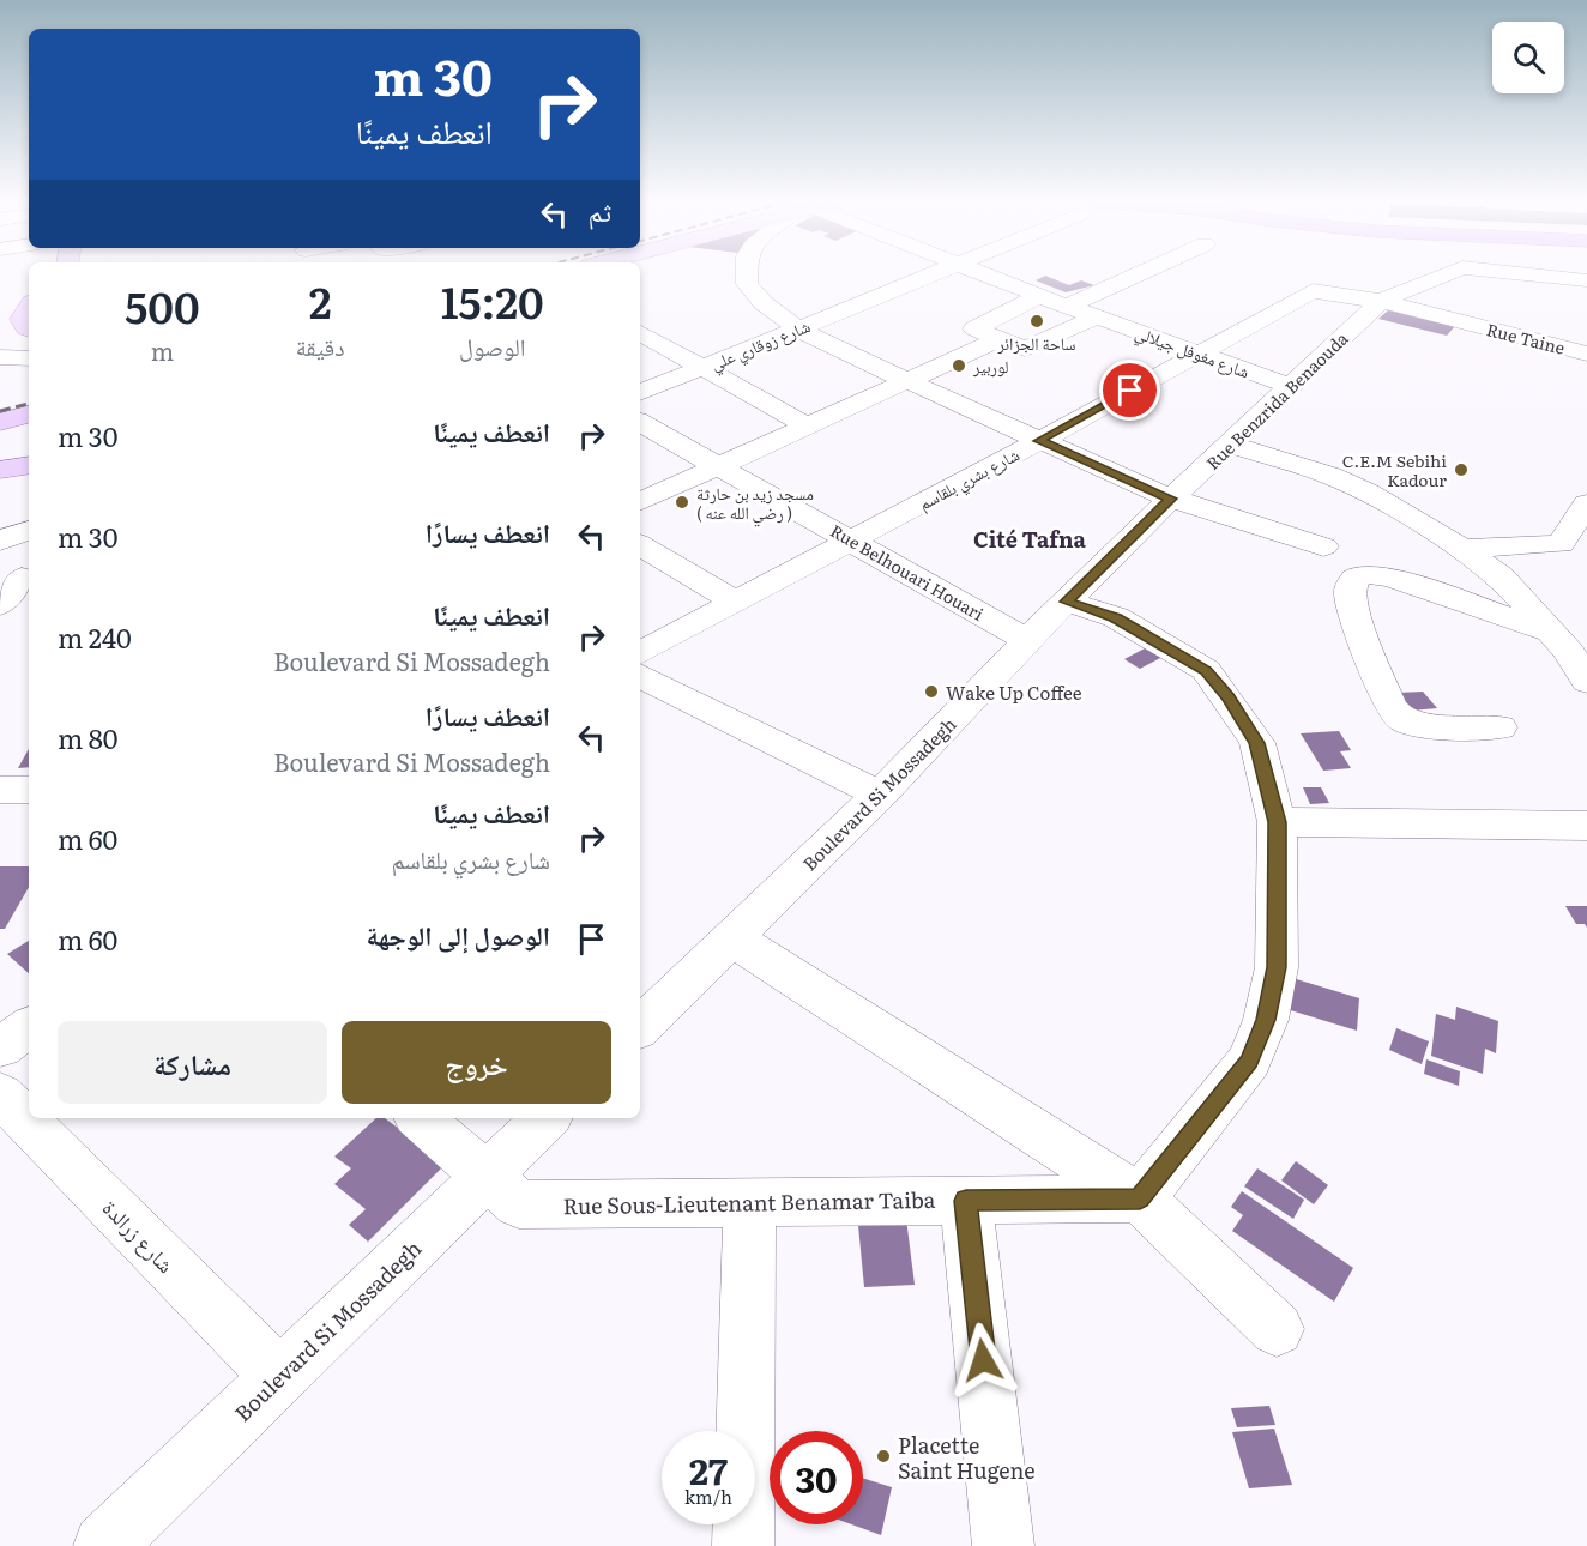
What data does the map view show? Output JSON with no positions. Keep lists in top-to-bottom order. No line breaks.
{"streets":{"street":["Rue Taine","شارع زوقاري علي","شارع مغوفل جيلالي","Rue Benzrida Benaouda","شارع بشري بلقاسم","Rue Belhouari Houari","Boulevard Si Mossadegh","Rue Sous-Lieutenant Benamar Taiba","شارع زرالدة"]},"crossings":[["Rue Taine","Rue Benzrida Benaouda"],["Rue Taine","شارع بشري بلقاسم"],["شارع مغوفل جيلالي","Rue Benzrida Benaouda"],["شارع مغوفل جيلالي","شارع بشري بلقاسم"],["Rue Benzrida Benaouda","شارع بشري بلقاسم"],["Rue Benzrida Benaouda","Boulevard Si Mossadegh"],["شارع بشري بلقاسم","Rue Belhouari Houari"],["Rue Belhouari Houari","Boulevard Si Mossadegh"],["Boulevard Si Mossadegh","Rue Sous-Lieutenant Benamar Taiba"],["Boulevard Si Mossadegh","شارع زرالدة"]],"districts":["Cité Tafna"],"places":["ساحة الجزائر","لوربير","C.E.M Sebihi Kadour","مسجد زيد بن حارثة ( رضي الله عنه )","Wake Up Coffee","Placette Saint Hugene"],"page":{"turn":["30 m","انعطف يمينًا"],"then":"ثم","eta":["15:20","الوصول","2","دقيقة","500","m"],"list":[{"name":"انعطف يمينًا","value":"30 m"},{"name":"انعطف يسارًا","value":"30 m"},{"name":"انعطف يمينًا","note":"Boulevard Si Mossadegh","value":"240 m"},{"name":"انعطف يسارًا","note":"Boulevard Si Mossadegh","value":"80 m"},{"name":"انعطف يمينًا","note":"شارع بشري بلقاسم","value":"60 m"},{"name":"الوصول إلى الوجهة","value":"60 m"}],"buttons":["خروج","مشاركة"],"speed":"27 km/h","limit":"30"}}
